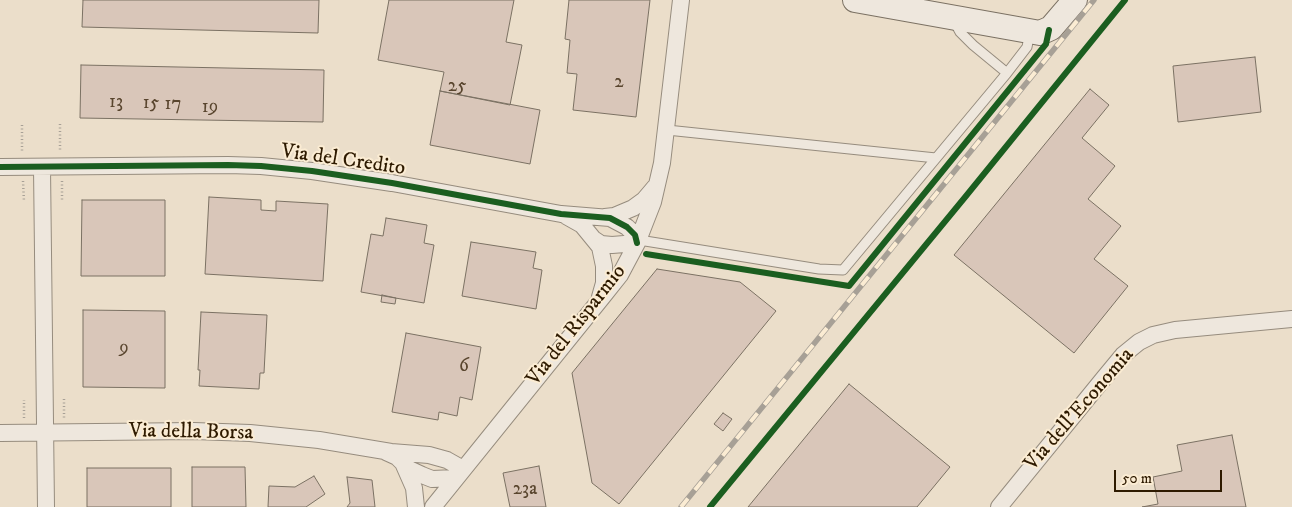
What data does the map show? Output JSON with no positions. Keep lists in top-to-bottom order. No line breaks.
{"streets":{"street":["Via del Credito","Via del Risparmio","Via dell'Economia","Via della Borsa"]},"crossings":[["Via del Credito","Via del Risparmio"],["Via del Risparmio","Via della Borsa"]],"house_numbers":["2","25","13","15","17","19","9","6","23a"],"scale_bar":"50 m"}
